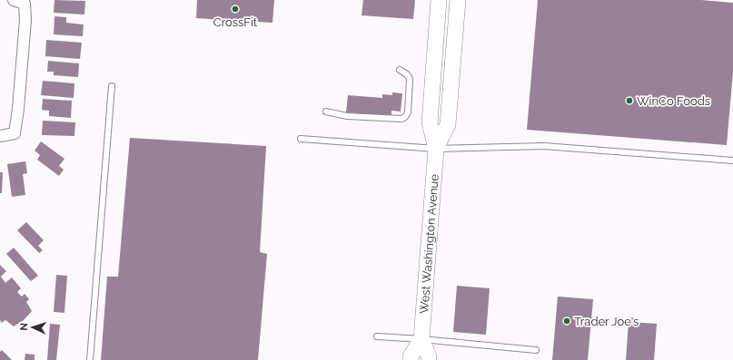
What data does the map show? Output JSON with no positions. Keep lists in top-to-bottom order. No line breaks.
{"streets":{"main road":["West Washington Avenue"]},"places":["CrossFit","WinCo Foods","Trader Joe's"],"north":"left"}
